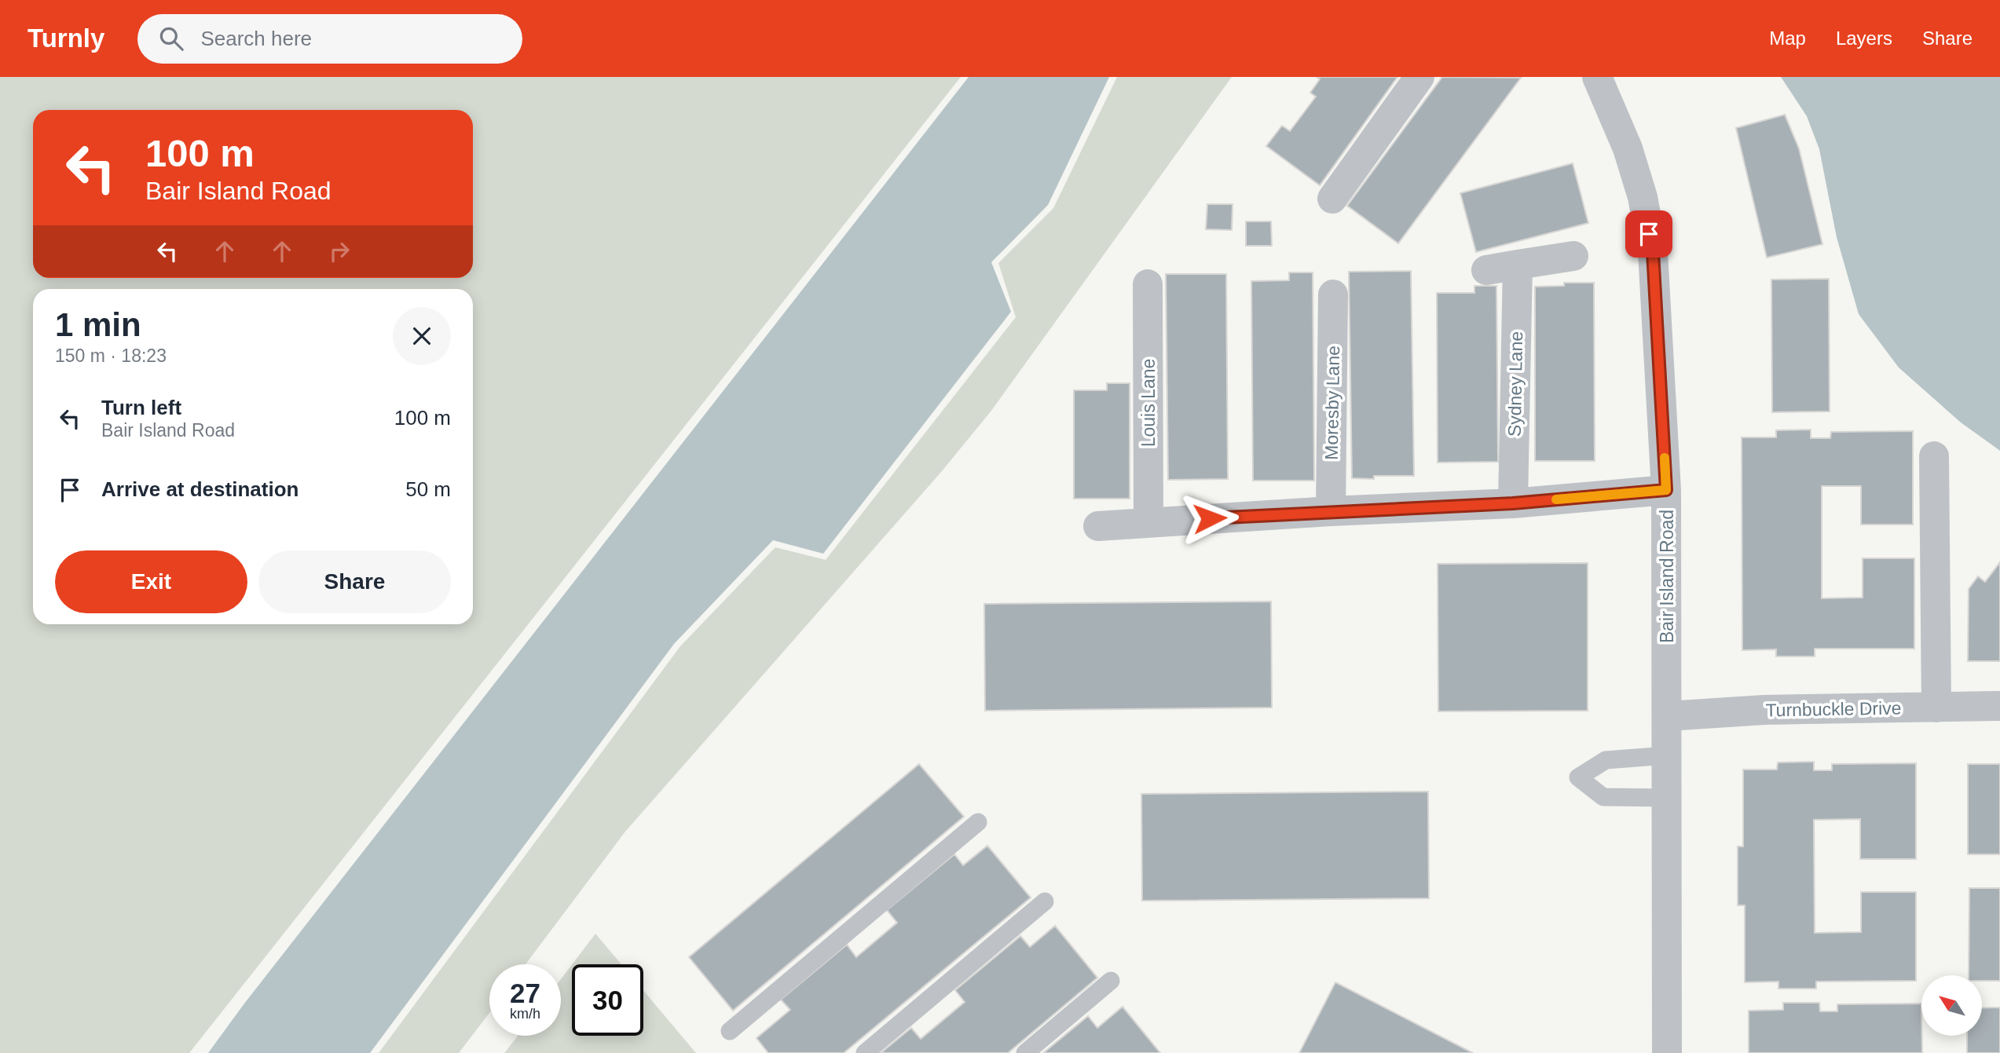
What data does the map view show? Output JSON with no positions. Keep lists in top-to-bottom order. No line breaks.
{"streets":{"street":["Sydney Lane","Louis Lane","Moresby Lane","Bair Island Road","Turnbuckle Drive"]},"crossings":[["Bair Island Road","Turnbuckle Drive"]],"north":"top left","page":{"header":"Turnly","search":"Search here","nav":["Map","Layers","Share"],"turn":["100 m","Bair Island Road"],"heading":["1 min","150 m · 18:23"],"list":[{"name":"Turn left","note":"Bair Island Road","value":"100 m"},{"name":"Arrive at destination","value":"50 m"}],"buttons":["Exit","Share"],"speed":"27 km/h","limit":"30"}}
